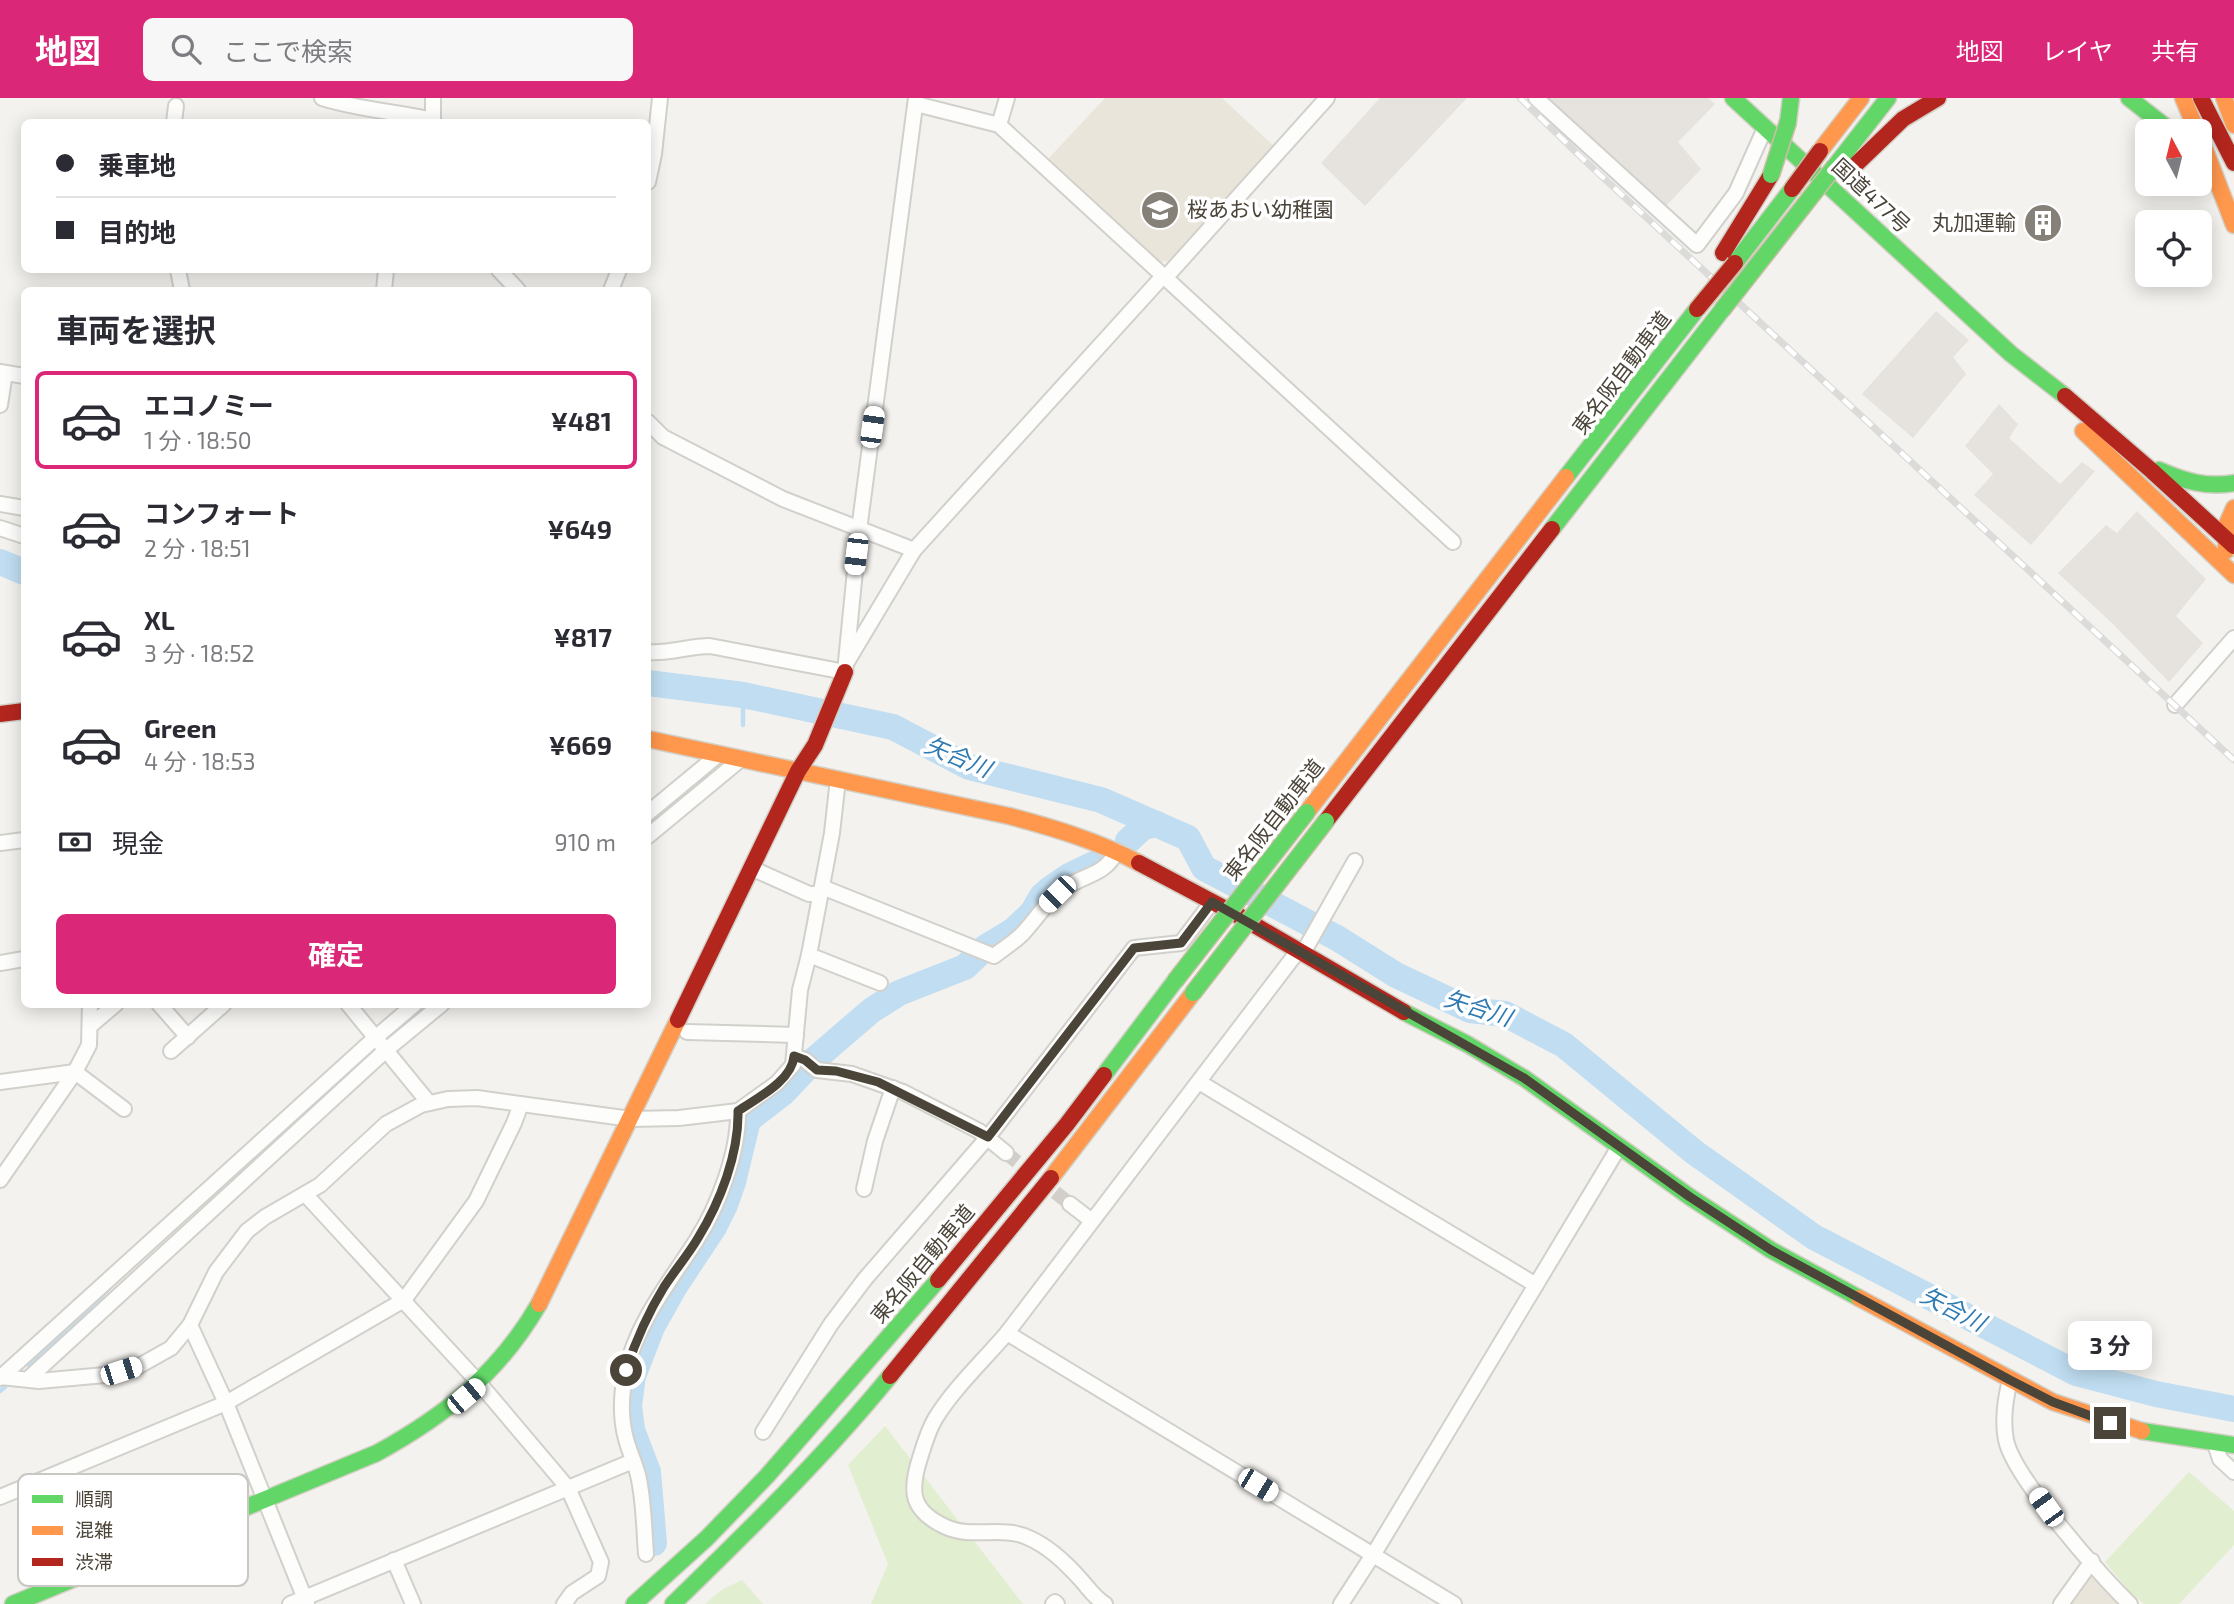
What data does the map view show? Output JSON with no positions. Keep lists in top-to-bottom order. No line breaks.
{"streets":{"main road":["国道477号","東名阪自動車道"]},"water":["矢合川"],"places":{"school or university":["桜あおい幼稚園"],"building":["丸加運輸"]},"legend":["順調","混雑","渋滞"],"north":"top","page":{"header":"地図","search":"ここで検索","nav":["地図","レイヤ","共有"],"banner":["乗車地","目的地"],"heading":"車両を選択","list":[{"name":"エコノミー","note":"1 分 · 18:50","value":"¥481"},{"name":"コンフォート","note":"2 分 · 18:51","value":"¥649"},{"name":"XL","note":"3 分 · 18:52","value":"¥817"},{"name":"Green","note":"4 分 · 18:53","value":"¥669"}],"pay":["現金","910 m"],"buttons":"確定","bubble":"3 分"}}
